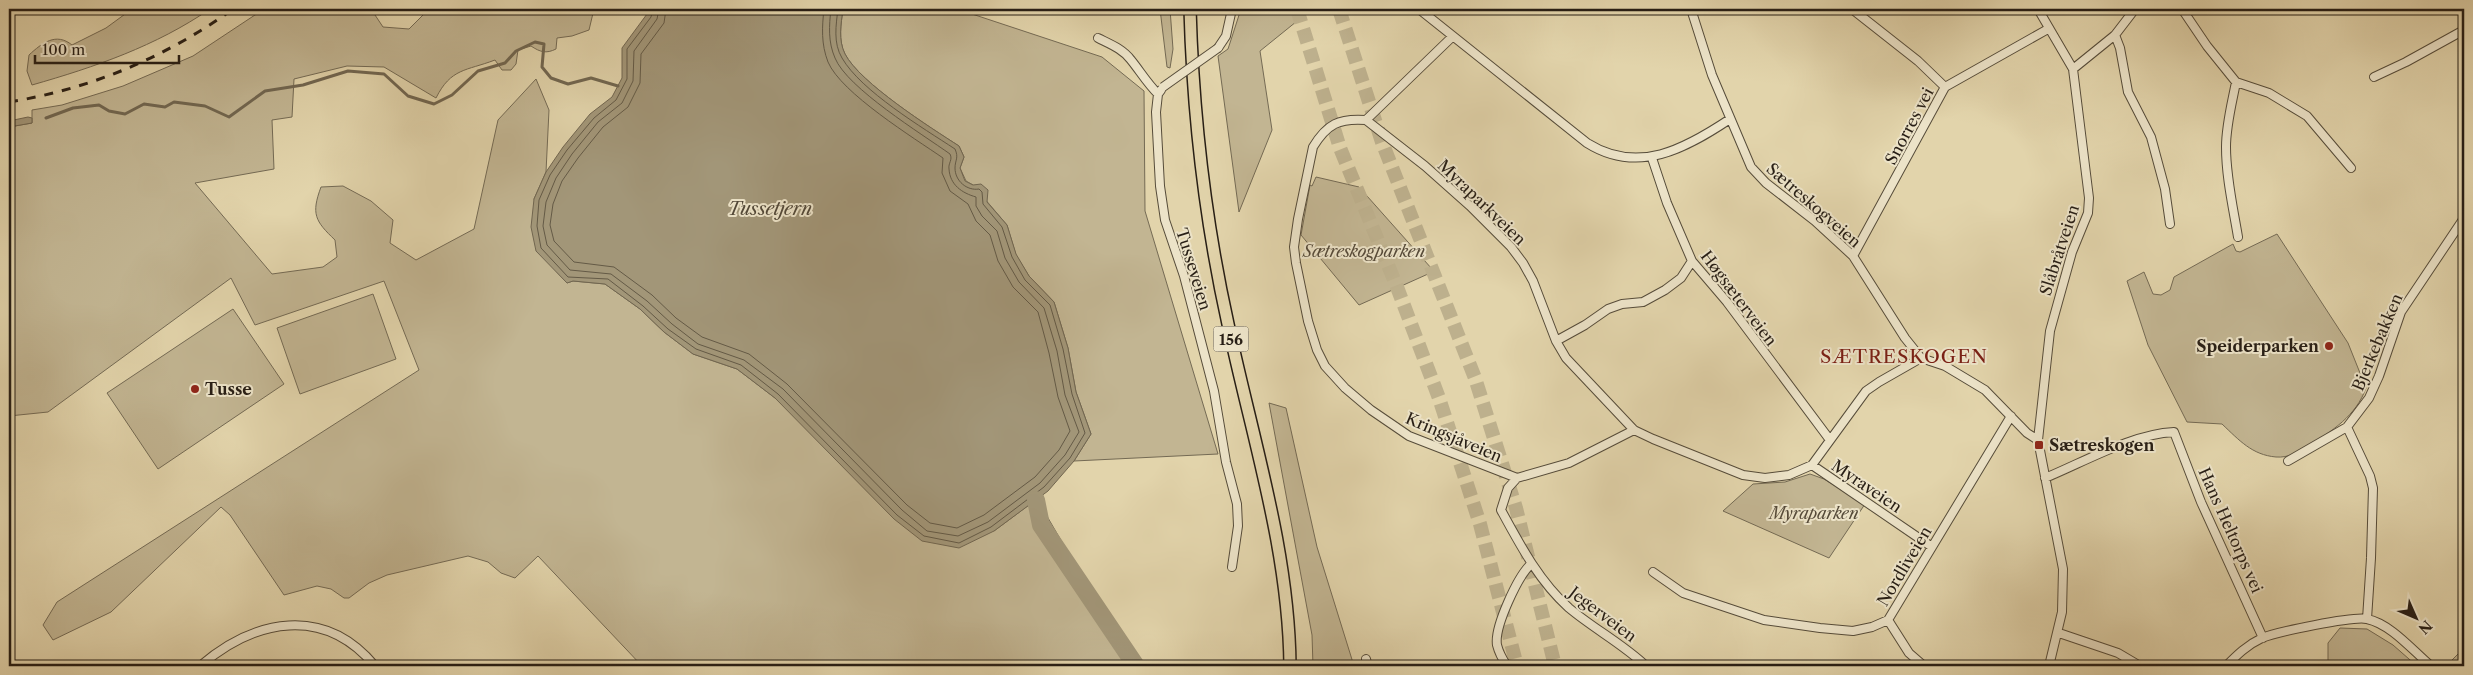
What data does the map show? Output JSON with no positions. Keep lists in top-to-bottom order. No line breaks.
{"streets":{"main road":["156"],"street":["Snorres vei","Myraparkveien","Sætreskogveien","Slåbråtveien","Tusseveien","Høgsæterveien","Bjerkebakken","Kringsjåveien","Myraveien","Hans Heltorps vei","Nordliveien","Jegerveien"]},"crossings":[["Snorres vei","Sætreskogveien"],["Snorres vei","Slåbråtveien"],["Myraparkveien","Kringsjåveien"],["Myraparkveien","Myraveien"],["Slåbråtveien","Hans Heltorps vei"],["Kringsjåveien","Jegerveien"],["Myraveien","Nordliveien"]],"districts":["SÆTRESKOGEN"],"water":["Tussetjern"],"parks":["Sætreskogparken","Myraparken"],"places":{"other":["Speiderparken","Tusse"],"transit":["Sætreskogen"]},"scale_bar":"100 m","north":"bottom right"}
